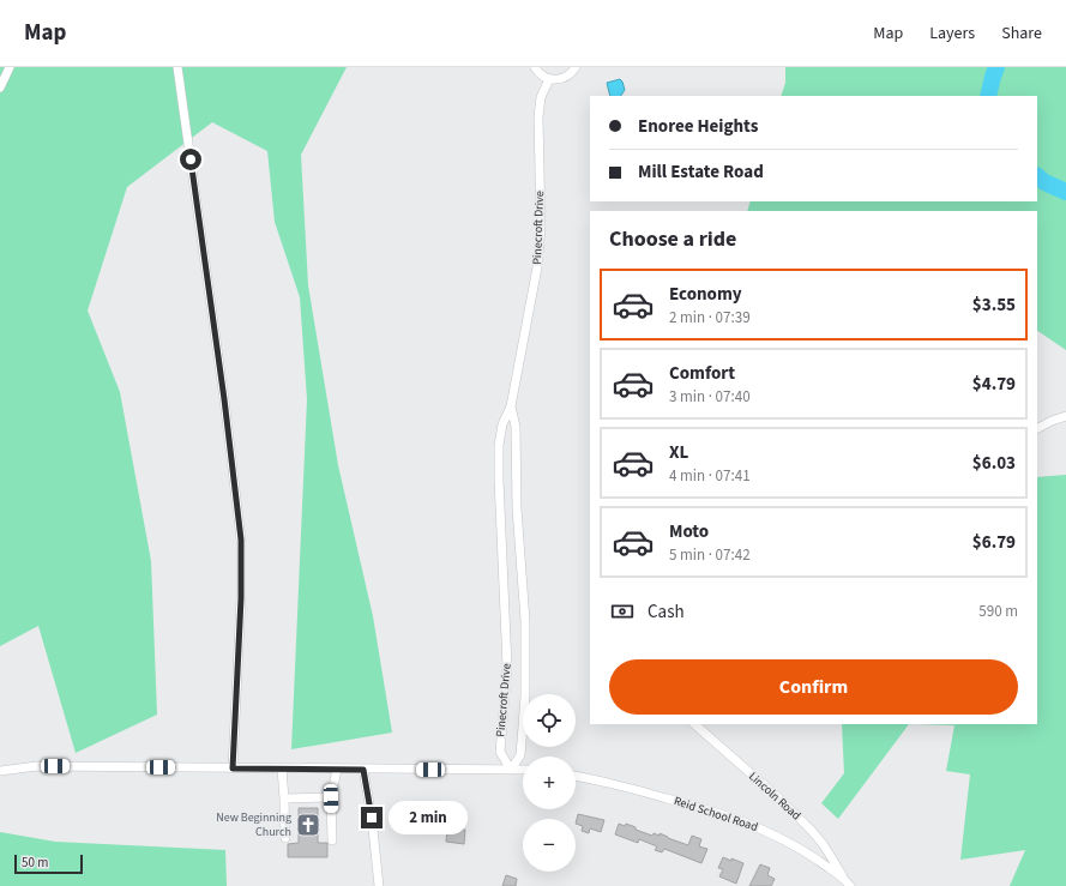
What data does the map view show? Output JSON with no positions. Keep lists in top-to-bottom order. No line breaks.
{"streets":{"street":["Pinecroft Drive","Lincoln Road","Reid School Road"]},"crossings":[["Lincoln Road","Reid School Road"]],"places":{"church":["New Beginning Church"]},"scale_bar":"50 m","page":{"header":"Map","nav":["Map","Layers","Share"],"banner":["Enoree Heights","Mill Estate Road"],"heading":"Choose a ride","list":[{"name":"Economy","note":"2 min · 07:39","value":"$3.55"},{"name":"Comfort","note":"3 min · 07:40","value":"$4.79"},{"name":"XL","note":"4 min · 07:41","value":"$6.03"},{"name":"Moto","note":"5 min · 07:42","value":"$6.79"}],"pay":["Cash","590 m"],"buttons":"Confirm","map_buttons":["+","−"],"bubble":"2 min","scale":"50 m"}}
